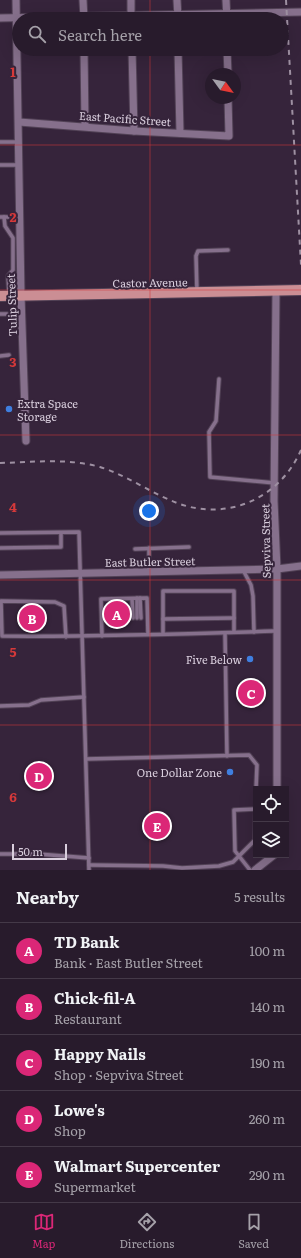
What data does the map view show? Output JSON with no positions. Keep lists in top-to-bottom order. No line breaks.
{"streets":{"main road":["Castor Avenue"],"street":["East Pacific Street","Tulip Street","Sepviva Street","East Butler Street"]},"crossings":[["East Pacific Street","Tulip Street"],["Castor Avenue","Tulip Street"],["Castor Avenue","Sepviva Street"],["Sepviva Street","East Butler Street"]],"places":["Extra Space Storage","Five Below","One Dollar Zone"],"scale_bar":"50 m","north":"bottom right","page":{"search":"Search here","pins":["A","B","C","D","E"],"scale":"50 m","heading":["Nearby","5 results"],"list":[{"mark":"A","name":"TD Bank","note":"Bank · East Butler Street","value":"100 m"},{"mark":"B","name":"Chick-fil-A","note":"Restaurant","value":"140 m"},{"mark":"C","name":"Happy Nails","note":"Shop · Sepviva Street","value":"190 m"},{"mark":"D","name":"Lowe's","note":"Shop","value":"260 m"},{"mark":"E","name":"Walmart Supercenter","note":"Supermarket","value":"290 m"}],"nav":["Map","Directions","Saved"]},"grid":{"rows":["1","2","3","4","5","6"]}}
